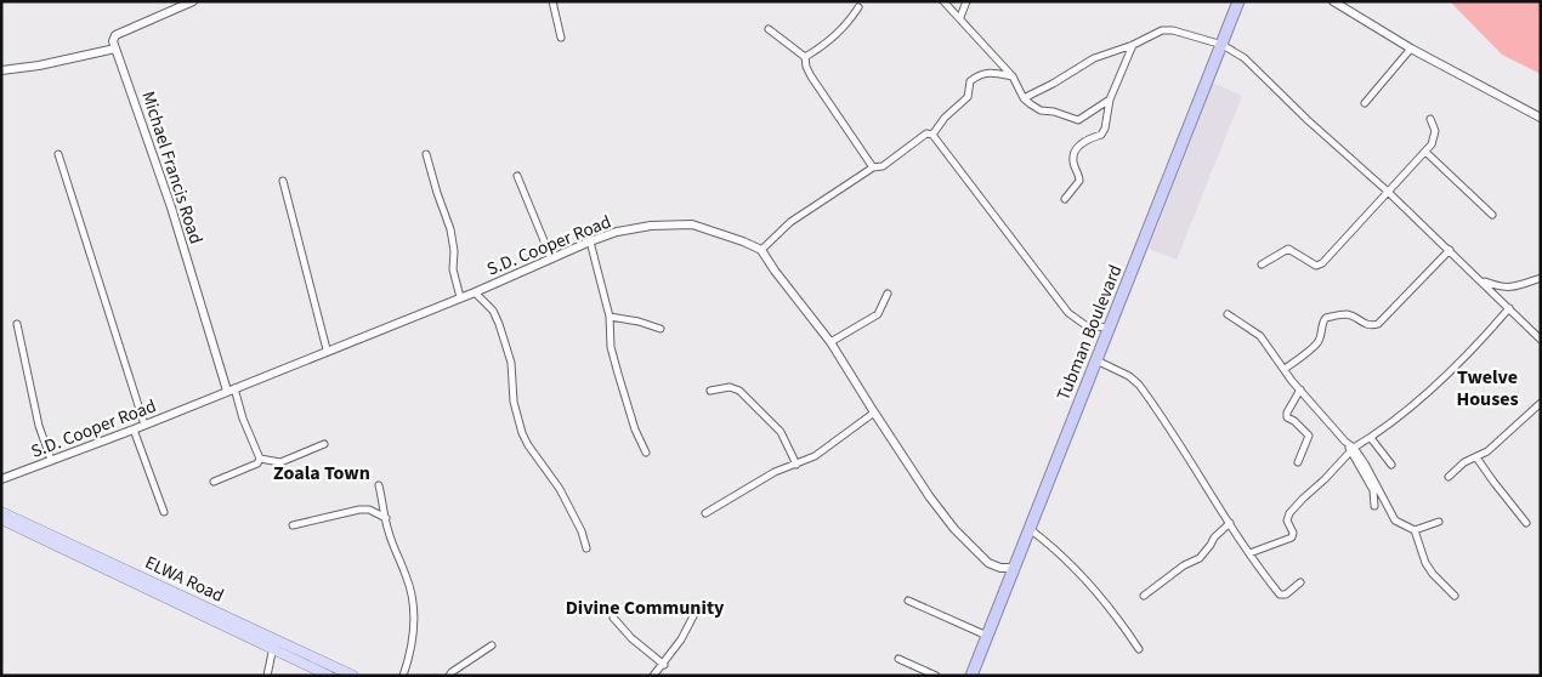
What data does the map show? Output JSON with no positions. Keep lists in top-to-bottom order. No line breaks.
{"streets":{"highway":["Tubman Boulevard"],"main road":["ELWA Road"],"street":["Michael Francis Road","S.D. Cooper Road"]},"crossings":[["Michael Francis Road","S.D. Cooper Road"]],"districts":["Twelve Houses","Zoala Town","Divine Community"]}
